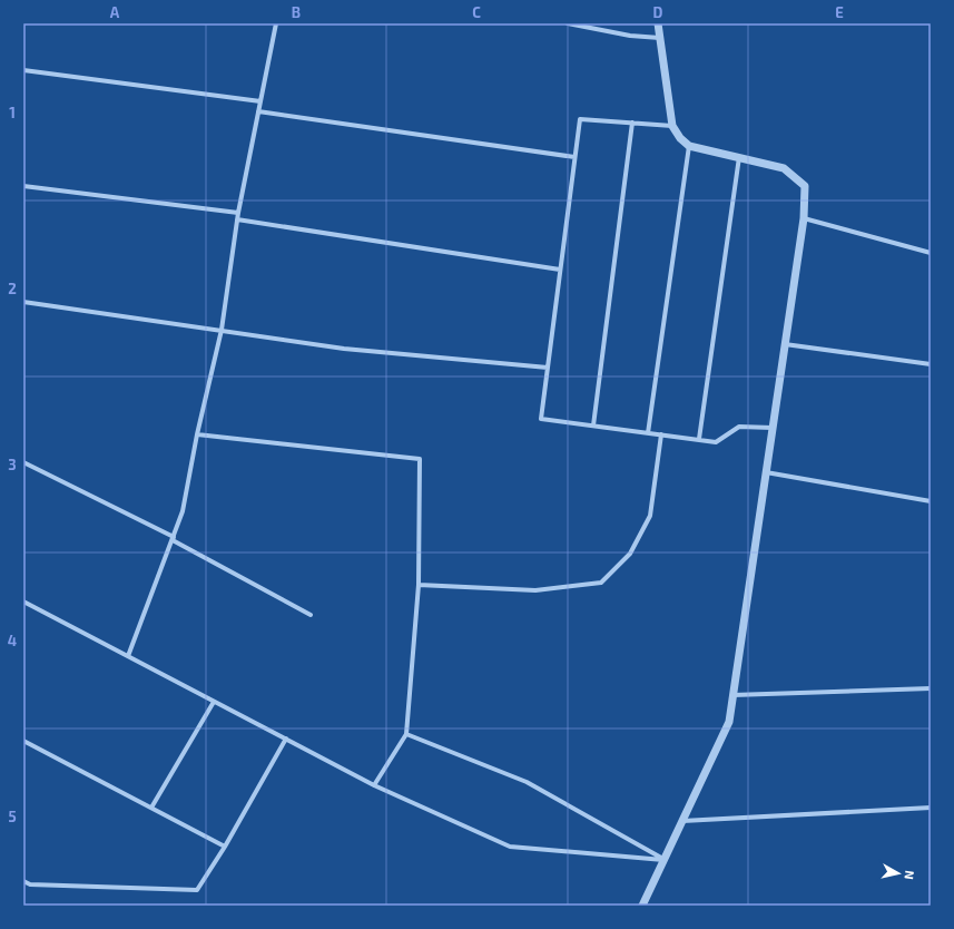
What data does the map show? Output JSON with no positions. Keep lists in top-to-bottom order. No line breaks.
{"north":"right","grid":{"columns":["A","B","C","D","E"],"rows":["1","2","3","4","5"]}}
